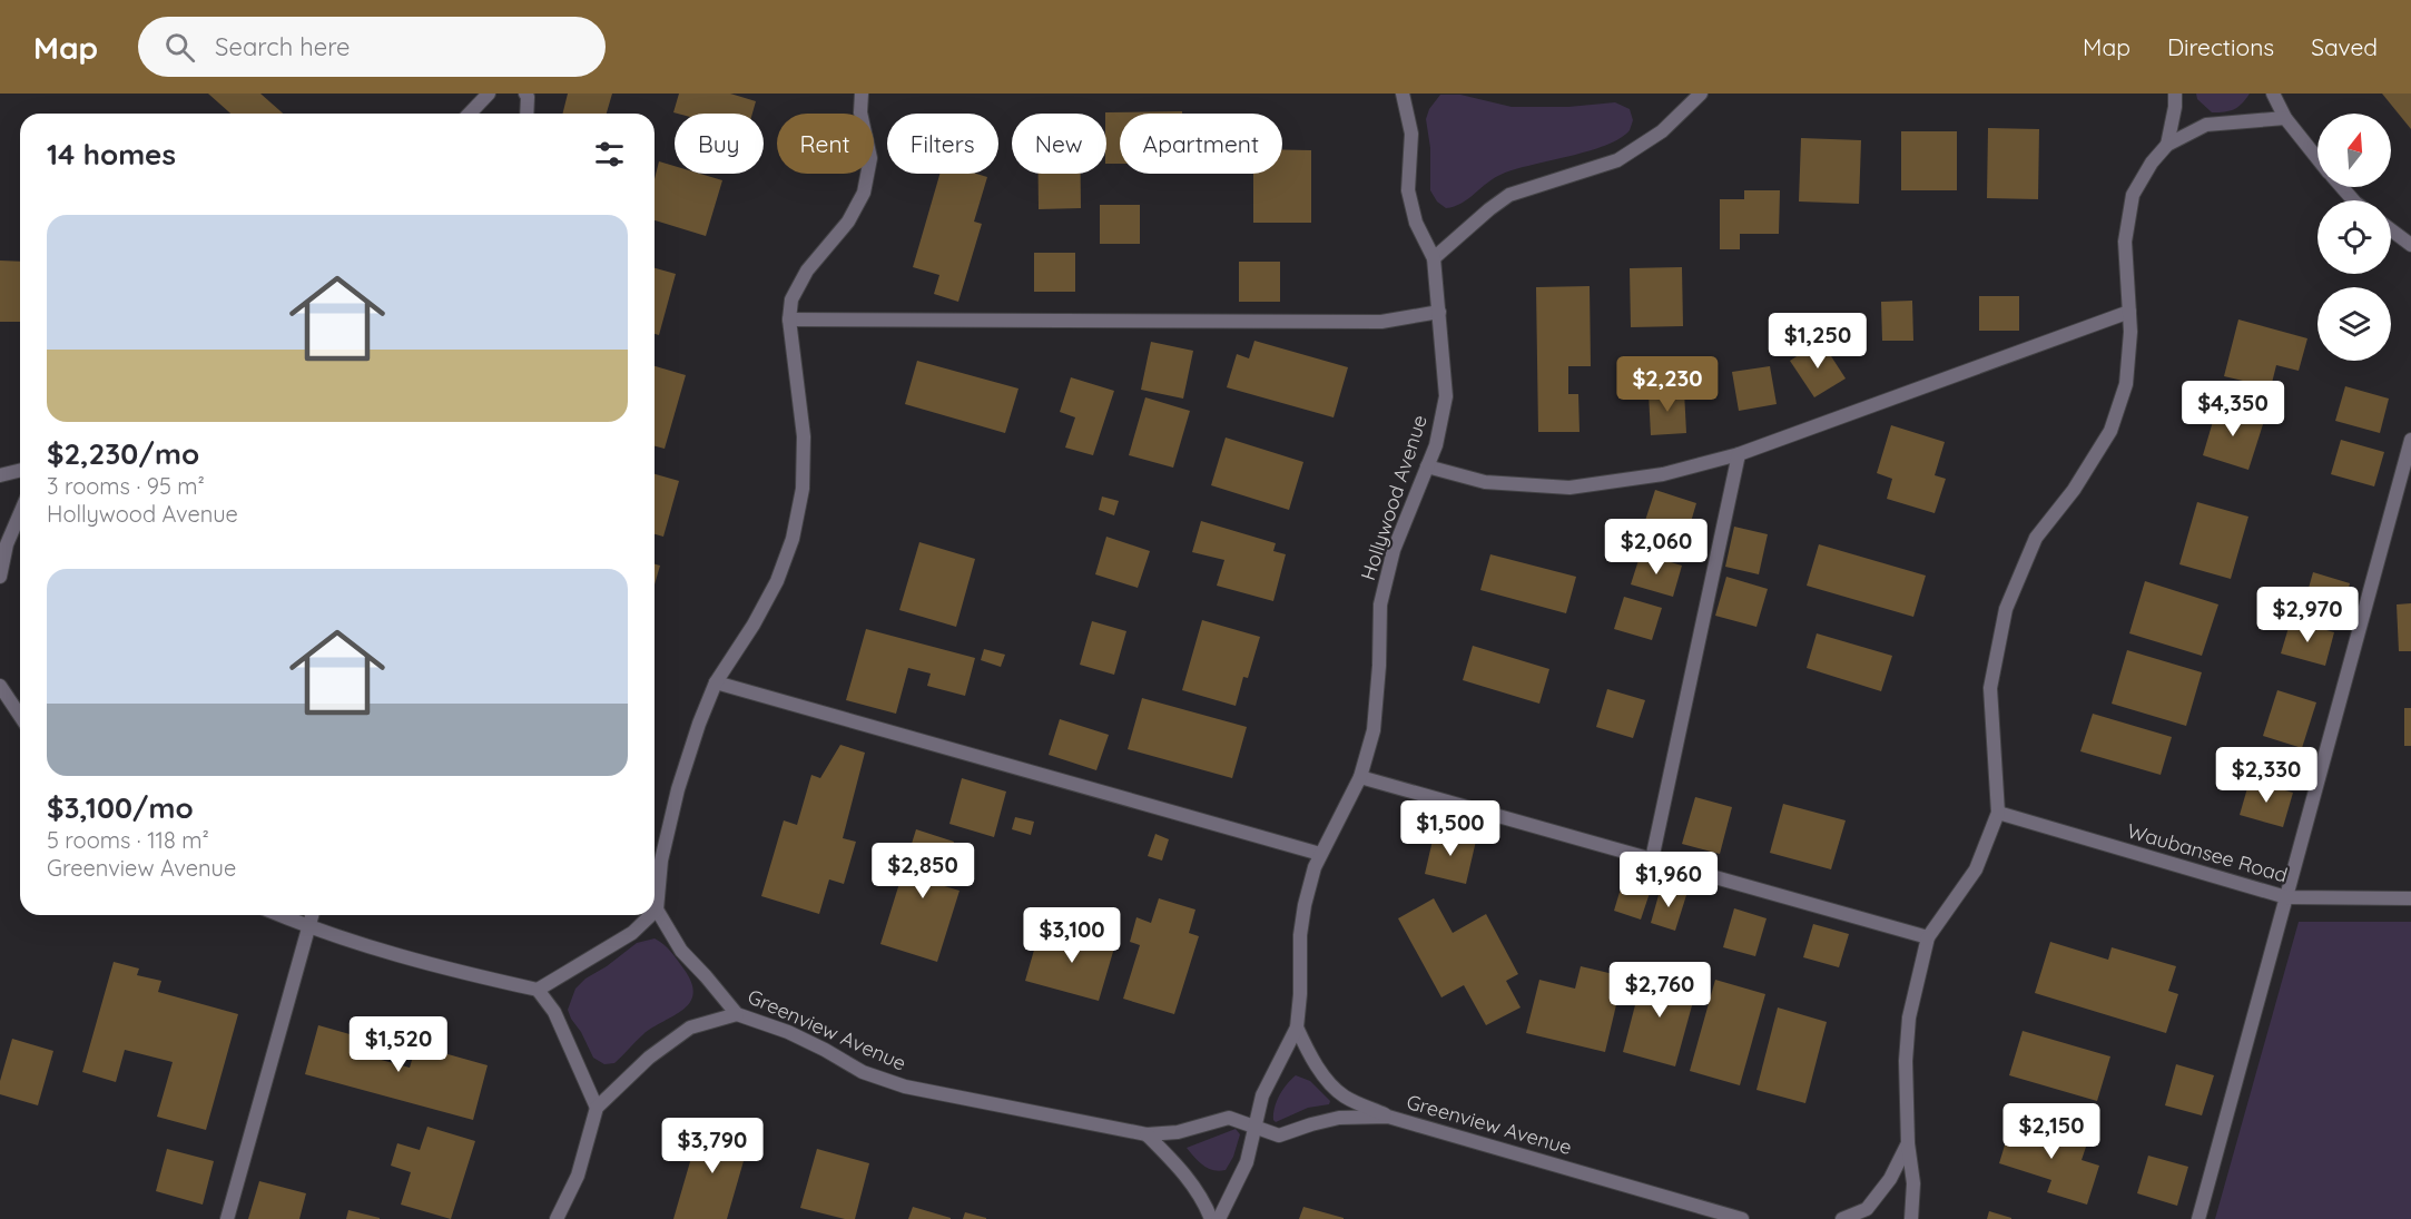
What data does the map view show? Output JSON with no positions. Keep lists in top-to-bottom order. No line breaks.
{"streets":{"street":["Hollywood Avenue","Waubansee Road","Greenview Avenue"]},"crossings":[["Hollywood Avenue","Greenview Avenue"]],"north":"top","page":{"header":"Map","search":"Search here","nav":["Map","Directions","Saved"],"chip":["Buy","Rent","Filters","New","Apartment"],"heading":"14 homes","list":[{"name":"$2,230/mo","note":"3 rooms · 95 m² · Hollywood Avenue"},{"name":"$3,100/mo","note":"5 rooms · 118 m² · Greenview Avenue"}],"price":["$1,250","$2,230","$4,350","$2,060","$2,970","$2,330","$1,500","$2,850","$1,960","$3,100","$2,760","$1,520","$2,150","$3,790"]}}
